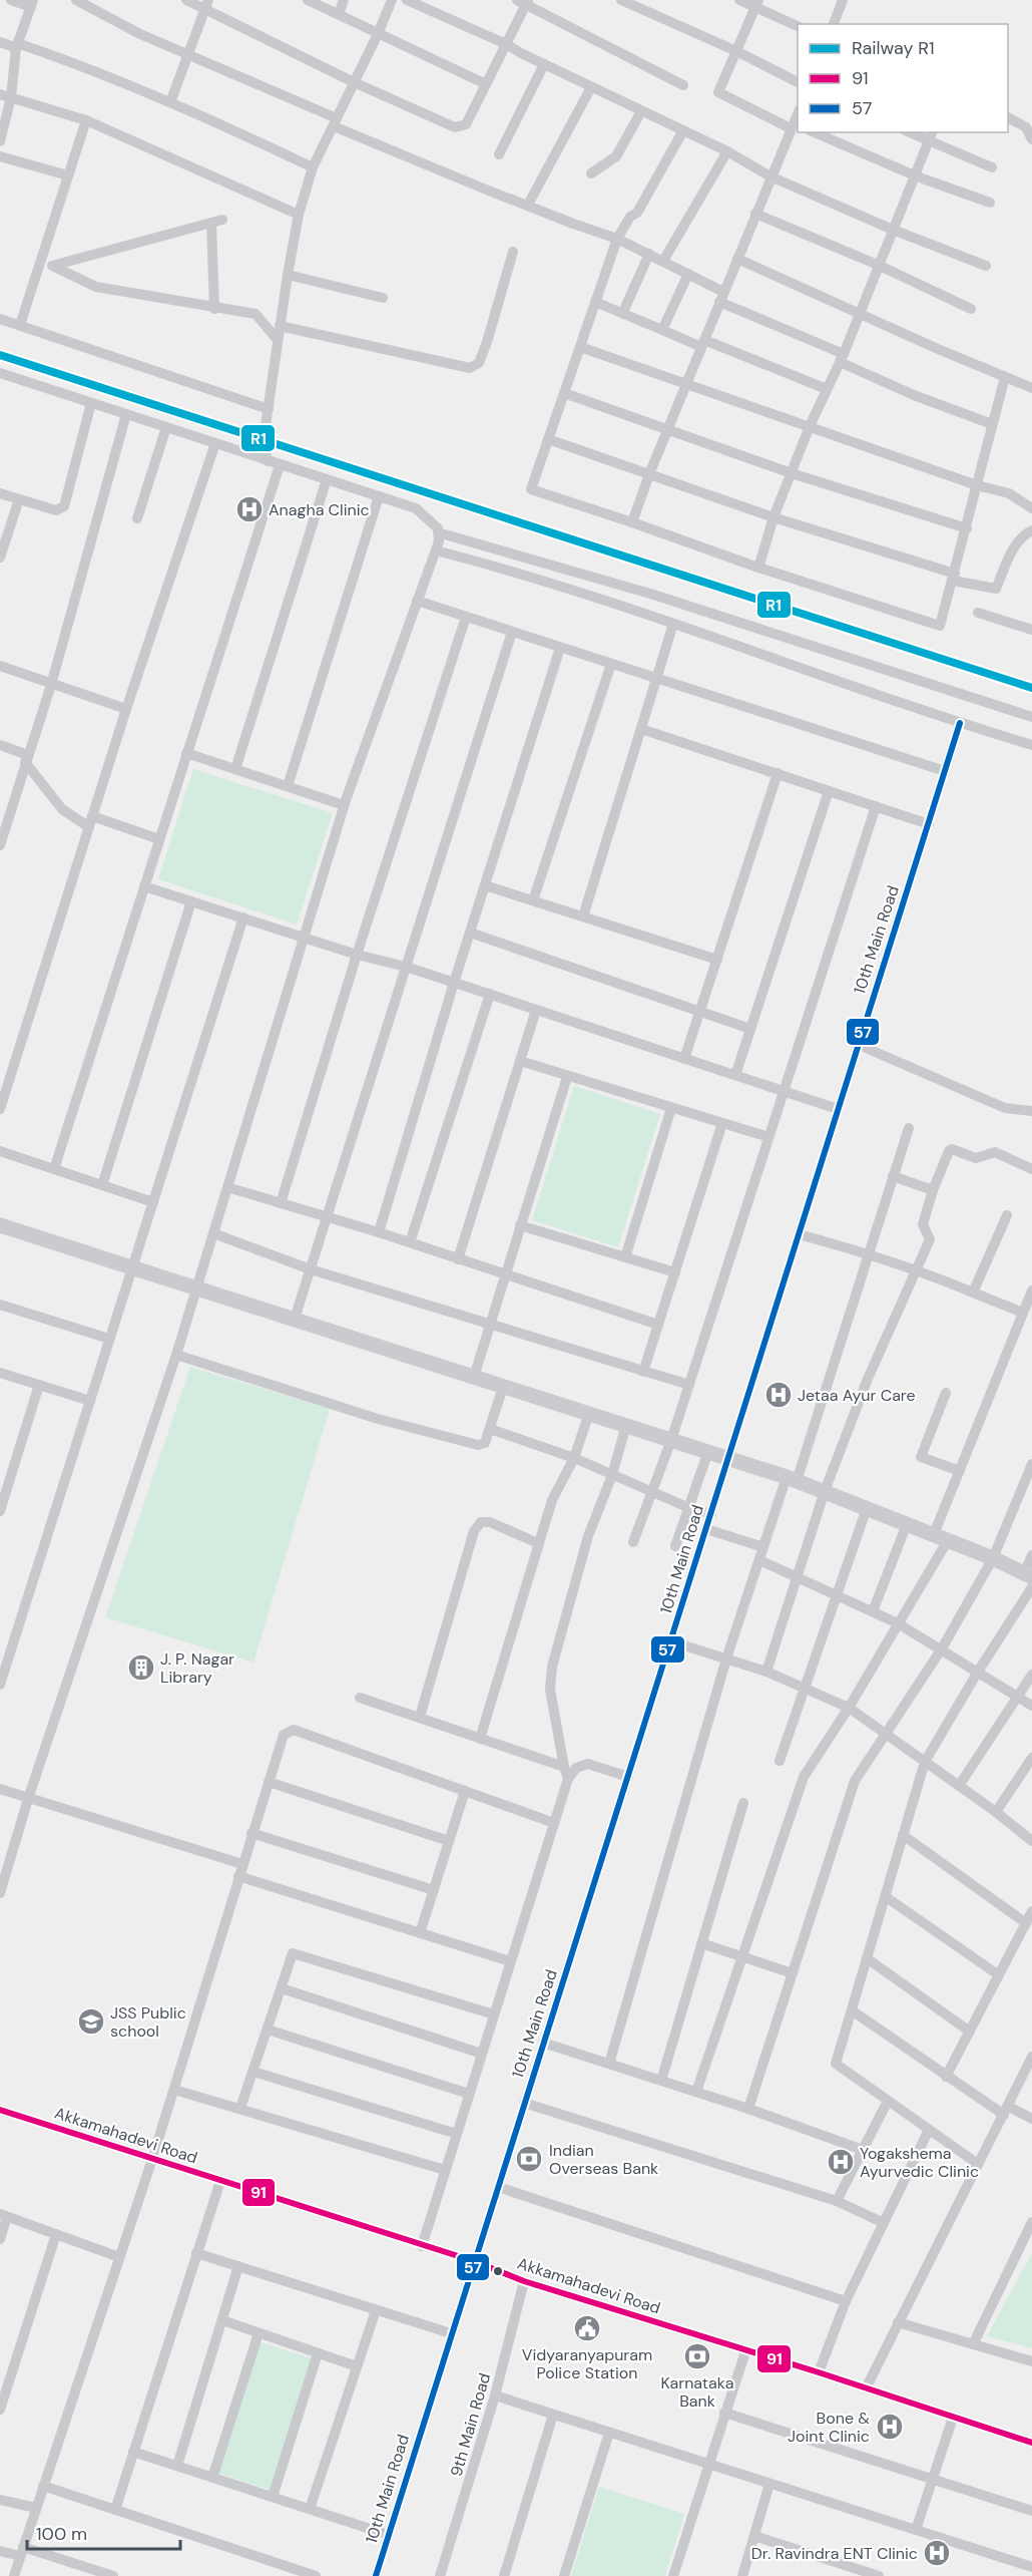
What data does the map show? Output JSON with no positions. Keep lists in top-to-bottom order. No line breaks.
{"streets":{"street":["10th Main Road","Akkamahadevi Road","9th Main Road"]},"crossings":[["10th Main Road","Akkamahadevi Road"],["Akkamahadevi Road","9th Main Road"]],"places":{"hospital":["Anagha Clinic","Jetaa Ayur Care","Yogakshema Ayurvedic Clinic","Bone & Joint Clinic","Dr. Ravindra ENT Clinic"],"building":["J. P. Nagar Library"],"school or university":["JSS Public school"],"bank":["Indian Overseas Bank","Karnataka Bank"],"public building":["Vidyaranyapuram Police Station"]},"lines":["rail line R1","transit line 57","transit line 91"],"legend":["Railway R1","91","57"],"scale_bar":"100 m"}
